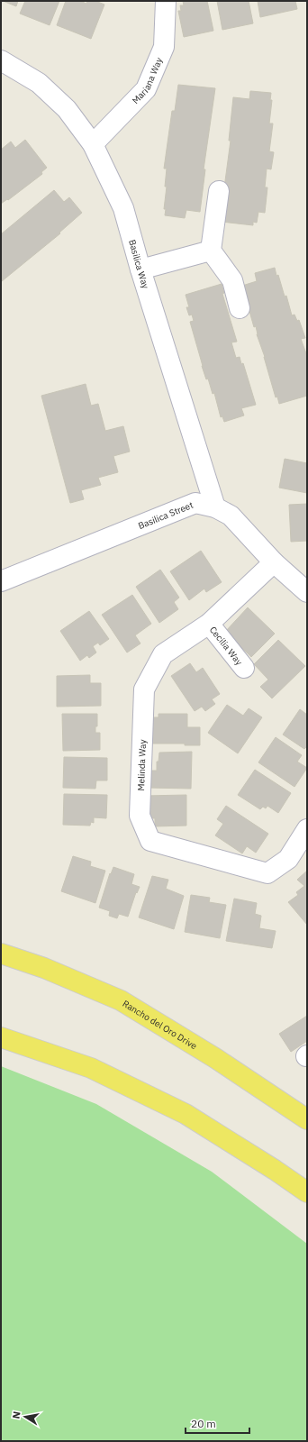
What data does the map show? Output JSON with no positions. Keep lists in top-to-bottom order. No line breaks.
{"streets":{"main road":["Rancho del Oro Drive"],"street":["Mariana Way","Basilica Way","Basilica Street","Cecilia Way","Melinda Way"]},"crossings":[["Mariana Way","Basilica Way"],["Basilica Way","Basilica Street"],["Basilica Street","Melinda Way"],["Cecilia Way","Melinda Way"]],"scale_bar":"20 m","north":"left"}
